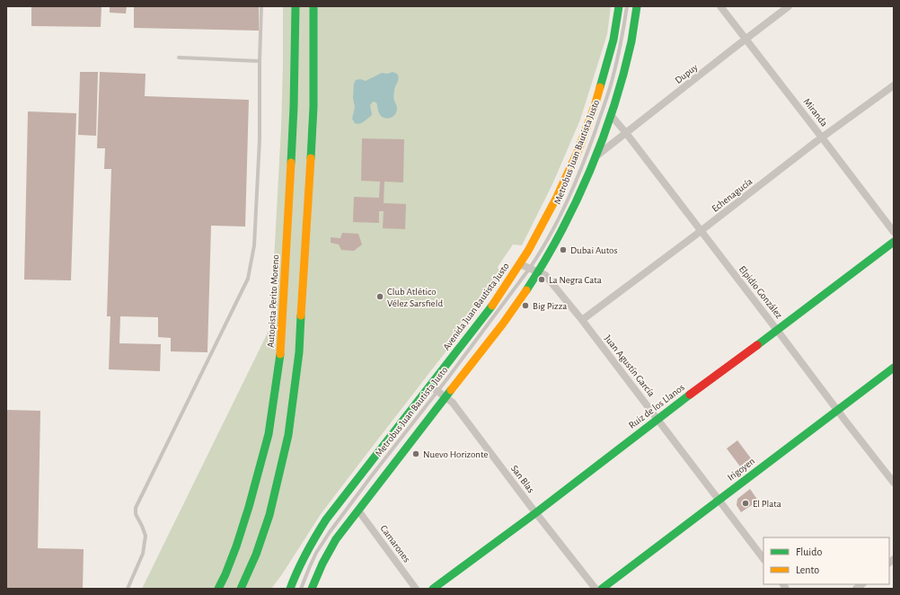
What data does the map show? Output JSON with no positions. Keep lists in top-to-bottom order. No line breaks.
{"streets":{"main road":["Autopista Perito Moreno","Avenida Juan Bautista Justo","Ruiz de los Llanos","Irigoyen"],"street":["Dupuy","Miranda","Echenagucía","Elpidio González","Juan Agustín García","San Blas","Camarones"],"lane":["Metrobus Juan Bautista Justo"]},"crossings":[["Dupuy","Miranda"],["Dupuy","Elpidio González"],["Miranda","Echenagucía"],["Metrobus Juan Bautista Justo","Juan Agustín García"],["Metrobus Juan Bautista Justo","San Blas"],["Echenagucía","Elpidio González"],["Echenagucía","Juan Agustín García"],["Elpidio González","Ruiz de los Llanos"],["Elpidio González","Irigoyen"],["Avenida Juan Bautista Justo","Juan Agustín García"],["Avenida Juan Bautista Justo","San Blas"],["Juan Agustín García","Ruiz de los Llanos"],["Juan Agustín García","Irigoyen"],["Ruiz de los Llanos","San Blas"]],"places":["Dubai Autos","La Negra Cata","Club Atlético Vélez Sarsfield","Big Pizza","Nuevo Horizonte","El Plata"],"legend":["Fluido","Lento"]}
